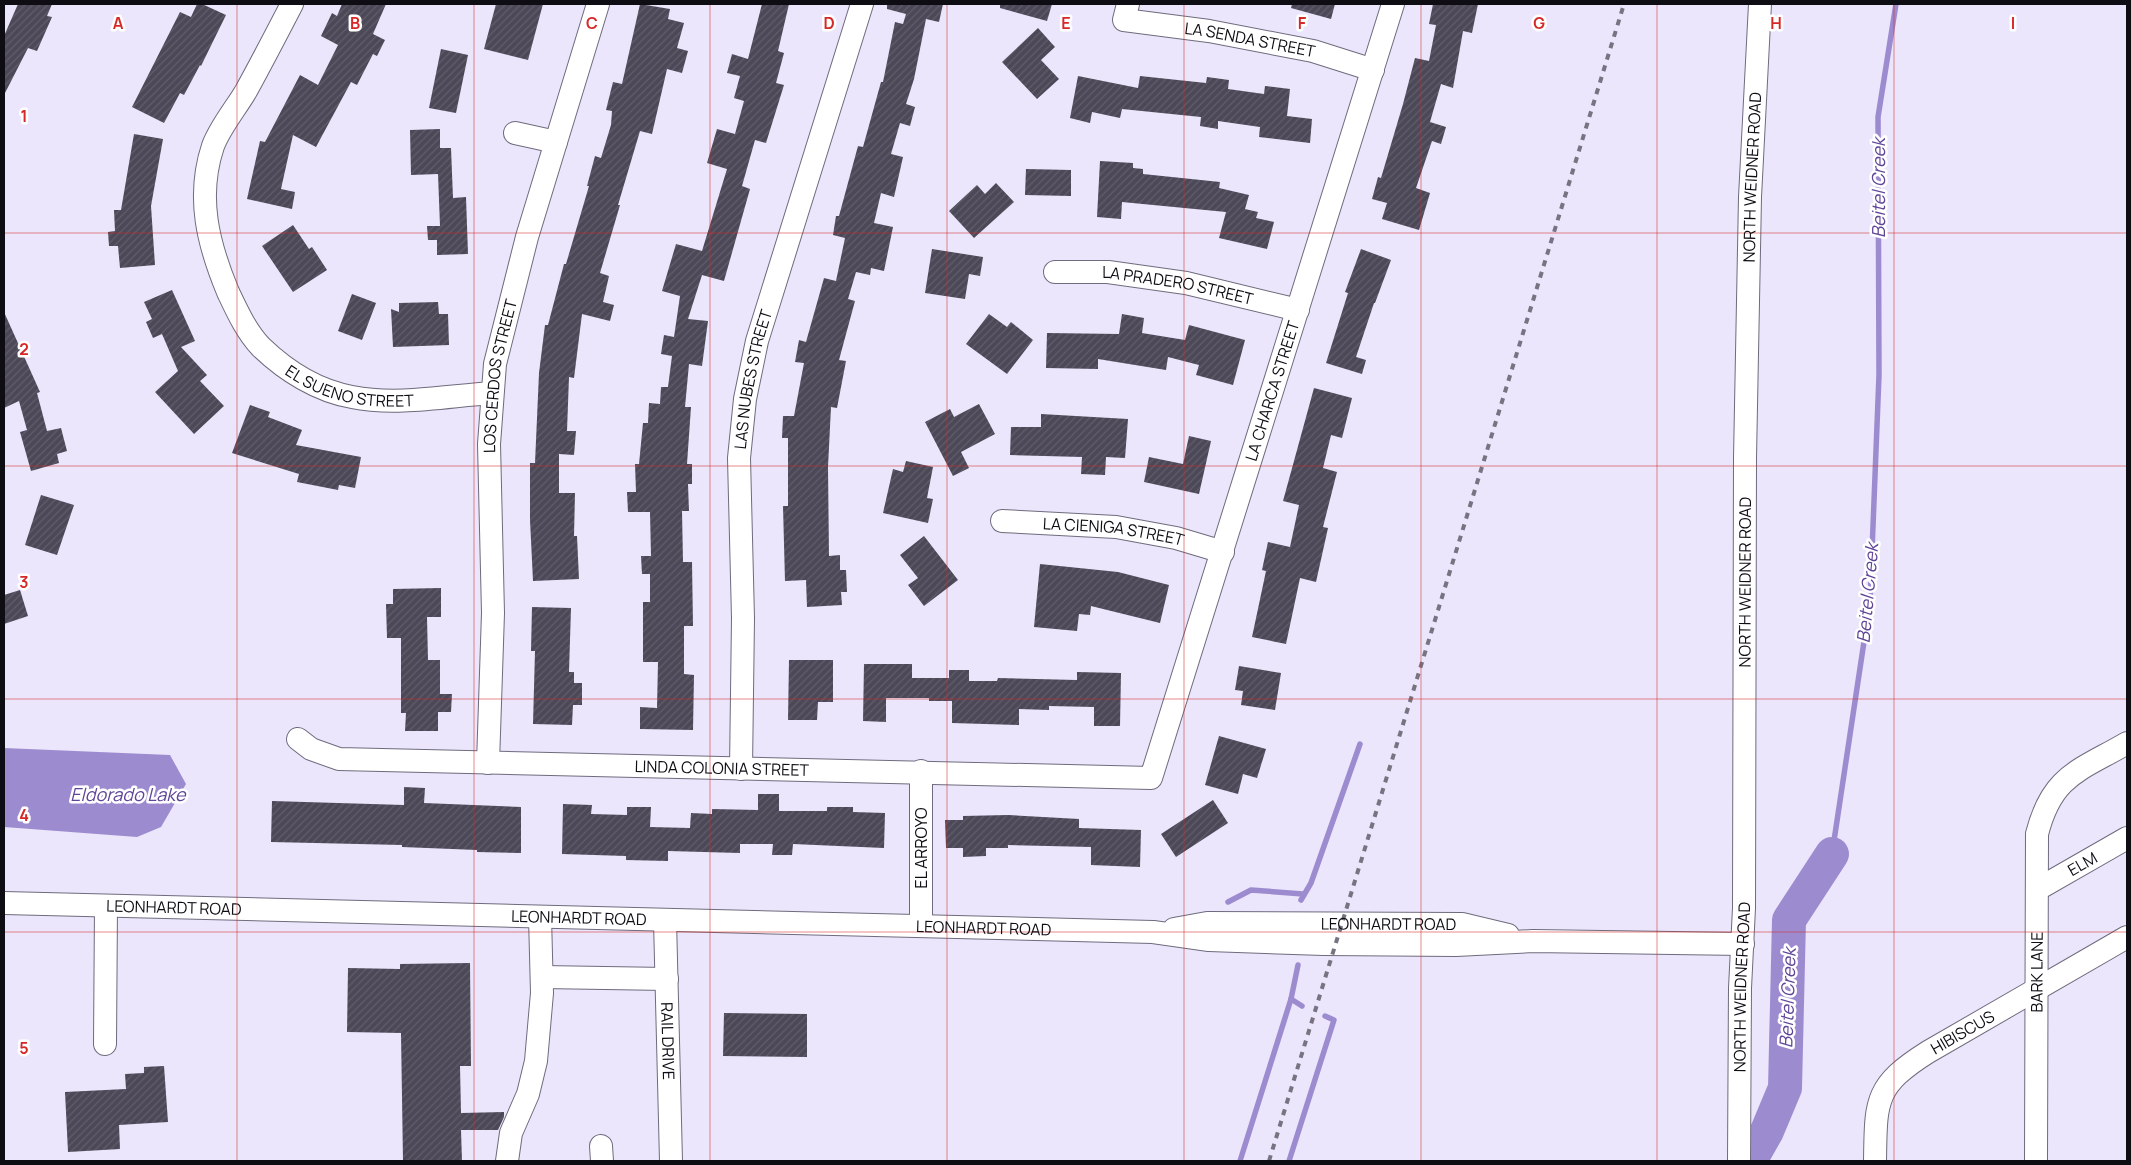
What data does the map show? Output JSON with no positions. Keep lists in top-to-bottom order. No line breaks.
{"streets":{"street":["LA SENDA STREET","NORTH WEIDNER ROAD","LA PRADERO STREET","LOS CERDOS STREET","LAS NUBES STREET","EL SUENO STREET","LA CHARCA STREET","LA CIENIGA STREET","LINDA COLONIA STREET","EL ARROYO","ELM","LEONHARDT ROAD","BARK LANE","HIBISCUS","RAIL DRIVE"]},"crossings":[["LA SENDA STREET","LA CHARCA STREET"],["NORTH WEIDNER ROAD","LEONHARDT ROAD"],["LA PRADERO STREET","LA CHARCA STREET"],["LOS CERDOS STREET","EL SUENO STREET"],["LOS CERDOS STREET","LINDA COLONIA STREET"],["LAS NUBES STREET","LINDA COLONIA STREET"],["LA CHARCA STREET","LA CIENIGA STREET"],["LA CHARCA STREET","LINDA COLONIA STREET"],["LINDA COLONIA STREET","EL ARROYO"],["EL ARROYO","LEONHARDT ROAD"],["ELM","BARK LANE"],["LEONHARDT ROAD","RAIL DRIVE"],["BARK LANE","HIBISCUS"]],"water":["Beitel Creek","Eldorado Lake"],"grid":{"columns":["A","B","C","D","E","F","G","H","I"],"rows":["1","2","3","4","5"]}}
